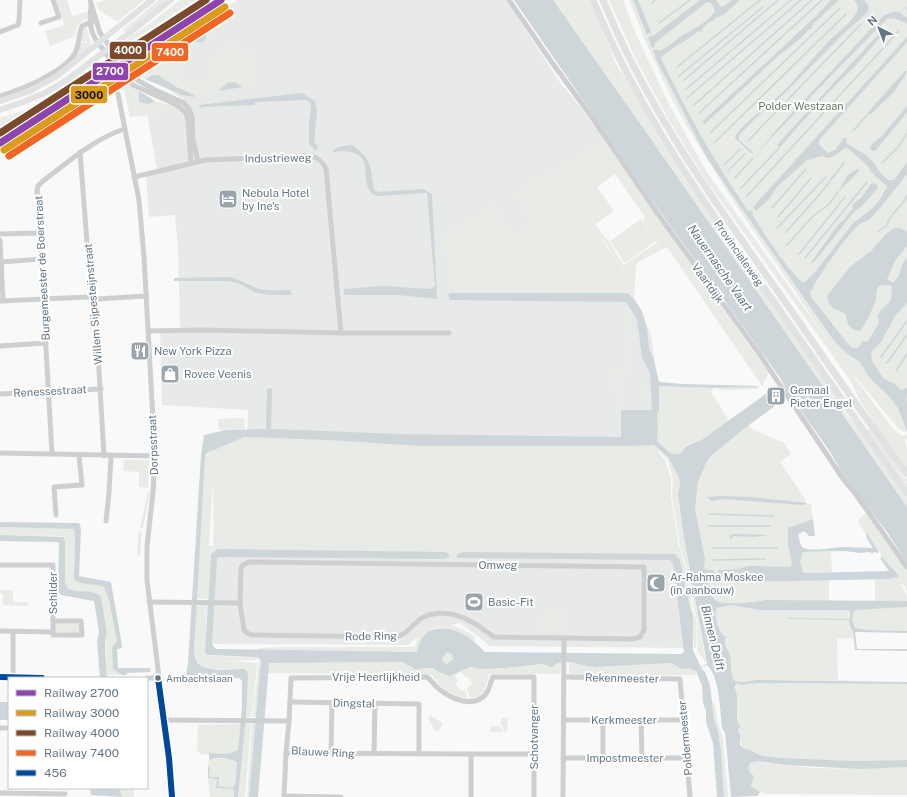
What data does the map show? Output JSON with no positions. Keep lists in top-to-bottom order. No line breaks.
{"streets":{"highway":["Provincialeweg"],"street":["Industrieweg","Burgemeester de Boerstraat","Vaartdijk","Willem Sijpesteijnstraat","Renessestraat","Dorpsstraat","Omweg","Schilder","Rode Ring","Vrije Heerlijkheid","Rekenmeester","Dingstal","Kerkmeester","Schotvanger","Poldermeester","Blauwe Ring","Impostmeester"]},"crossings":[["Industrieweg","Dorpsstraat"],["Burgemeester de Boerstraat","Willem Sijpesteijnstraat"],["Burgemeester de Boerstraat","Renessestraat"],["Burgemeester de Boerstraat","Dorpsstraat"],["Willem Sijpesteijnstraat","Renessestraat"],["Omweg","Rode Ring"],["Vrije Heerlijkheid","Schotvanger"],["Vrije Heerlijkheid","Blauwe Ring"],["Rekenmeester","Poldermeester"],["Dingstal","Blauwe Ring"],["Kerkmeester","Poldermeester"],["Schotvanger","Blauwe Ring"],["Poldermeester","Impostmeester"]],"water":["Nauernasche Vaart","Binnen Delft"],"parks":["Polder Westzaan"],"places":{"hotel":["Nebula Hotel by Ine's"],"restaurant":["New York Pizza"],"shop":["Rovee Veenis"],"building":["Gemaal Pieter Engel"],"mosque":["Ar-Rahma Moskee (in aanbouw)"],"sports":["Basic-Fit"],"other":["Ambachtslaan"]},"lines":["rail line 2700","rail line 4000","rail line 3000","rail line 7400","transit line 456"],"legend":["Railway 2700","Railway 3000","Railway 4000","Railway 7400","456"],"north":"top left"}
